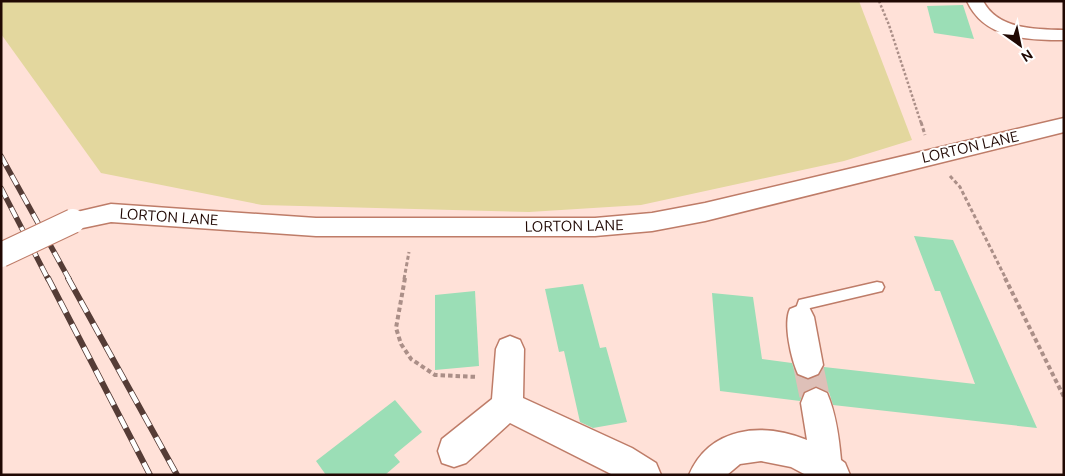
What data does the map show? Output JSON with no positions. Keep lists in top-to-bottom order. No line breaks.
{"streets":{"street":["LORTON LANE"]},"north":"bottom right"}
